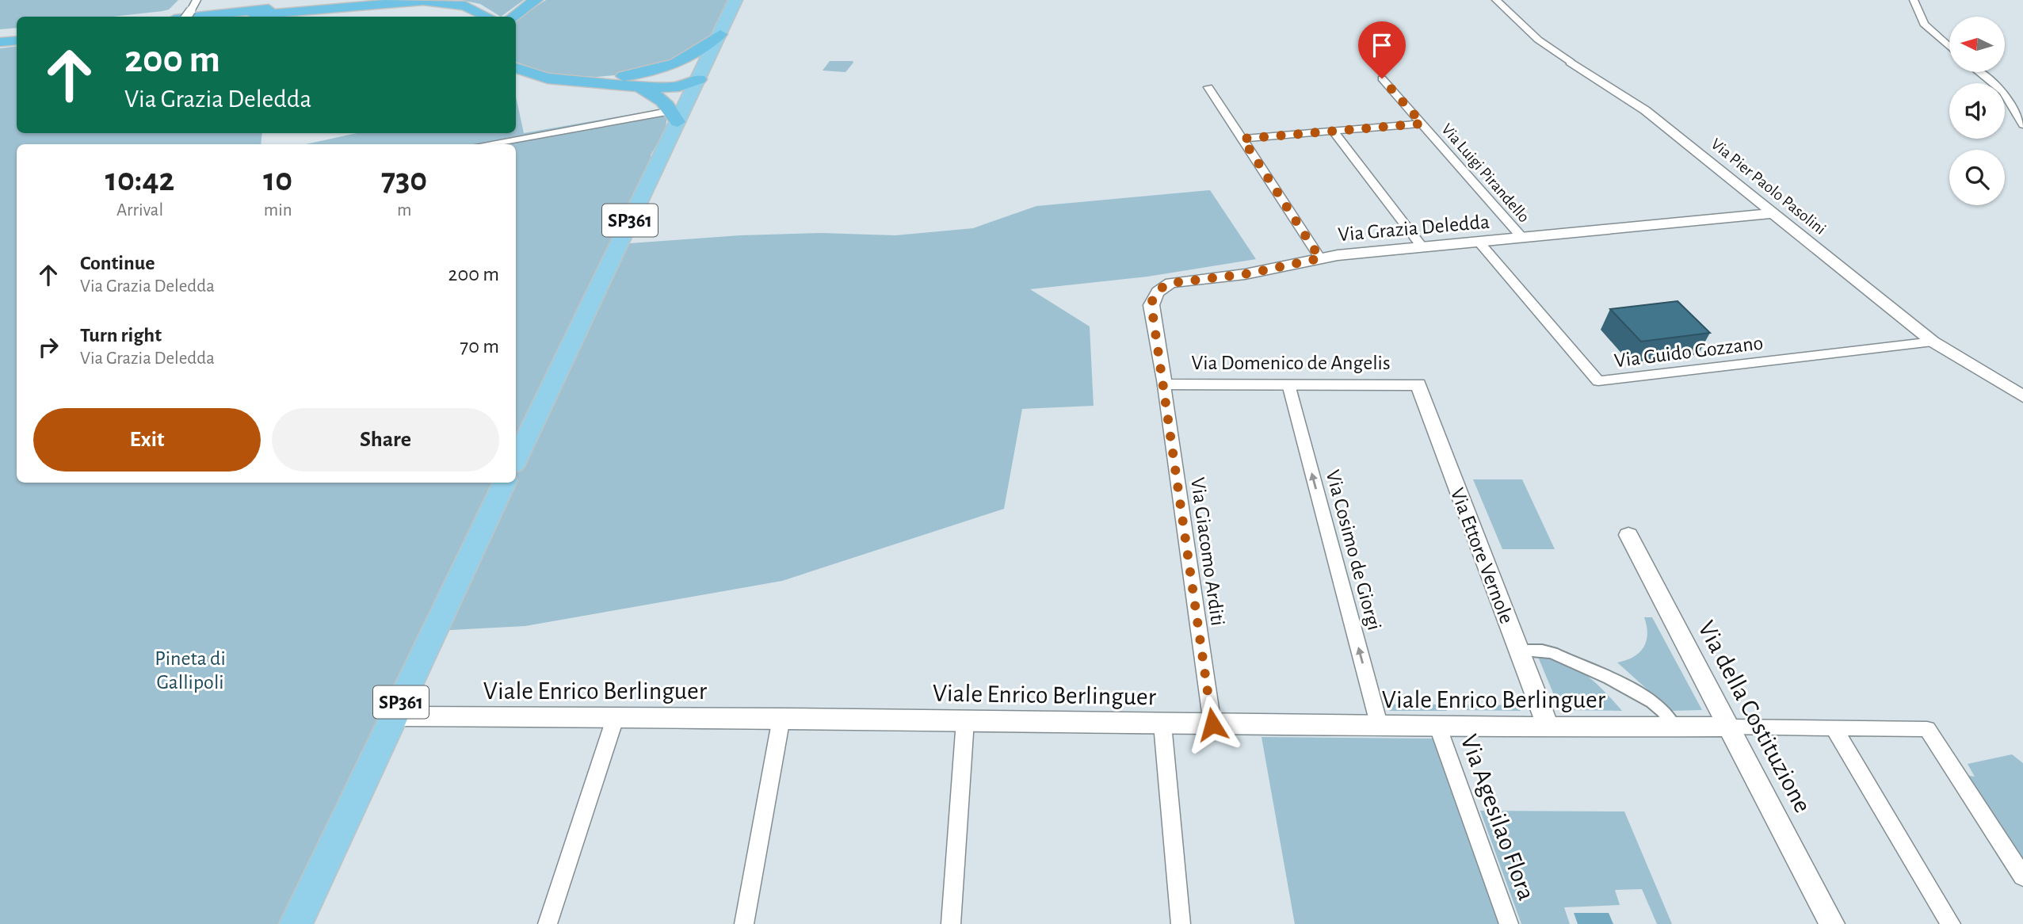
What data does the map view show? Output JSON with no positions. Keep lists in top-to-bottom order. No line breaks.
{"streets":{"main road":["SP361"],"street":["Via Luigi Pirandello","Via Pier Paolo Pasolini","Via Grazia Deledda","Via Guido Gozzano","Via Domenico de Angelis","Via Cosimo de Giorgi","Via Giacomo Arditi","Via Ettore Vernole","Viale Enrico Berlinguer","Via della Costituzione","Via Agesilao Flora"]},"crossings":[["Via Luigi Pirandello","Via Grazia Deledda"],["Via Pier Paolo Pasolini","Via Grazia Deledda"],["Via Pier Paolo Pasolini","Via Guido Gozzano"],["SP361","Viale Enrico Berlinguer"],["Via Grazia Deledda","Via Guido Gozzano"],["Via Grazia Deledda","Via Domenico de Angelis"],["Via Grazia Deledda","Via Giacomo Arditi"],["Via Domenico de Angelis","Via Cosimo de Giorgi"],["Via Domenico de Angelis","Via Giacomo Arditi"],["Via Domenico de Angelis","Via Ettore Vernole"],["Via Cosimo de Giorgi","Viale Enrico Berlinguer"],["Via Giacomo Arditi","Viale Enrico Berlinguer"],["Via Ettore Vernole","Viale Enrico Berlinguer"],["Viale Enrico Berlinguer","Via della Costituzione"],["Viale Enrico Berlinguer","Via Agesilao Flora"]],"one_way":["Via Cosimo de Giorgi"],"parks":["Pineta di Gallipoli"],"north":"left","page":{"turn":["200 m","Via Grazia Deledda"],"eta":["10:42","Arrival","10","min","730","m"],"list":[{"name":"Continue","note":"Via Grazia Deledda","value":"200 m"},{"name":"Turn right","note":"Via Grazia Deledda","value":"70 m"}],"buttons":["Exit","Share"]}}
